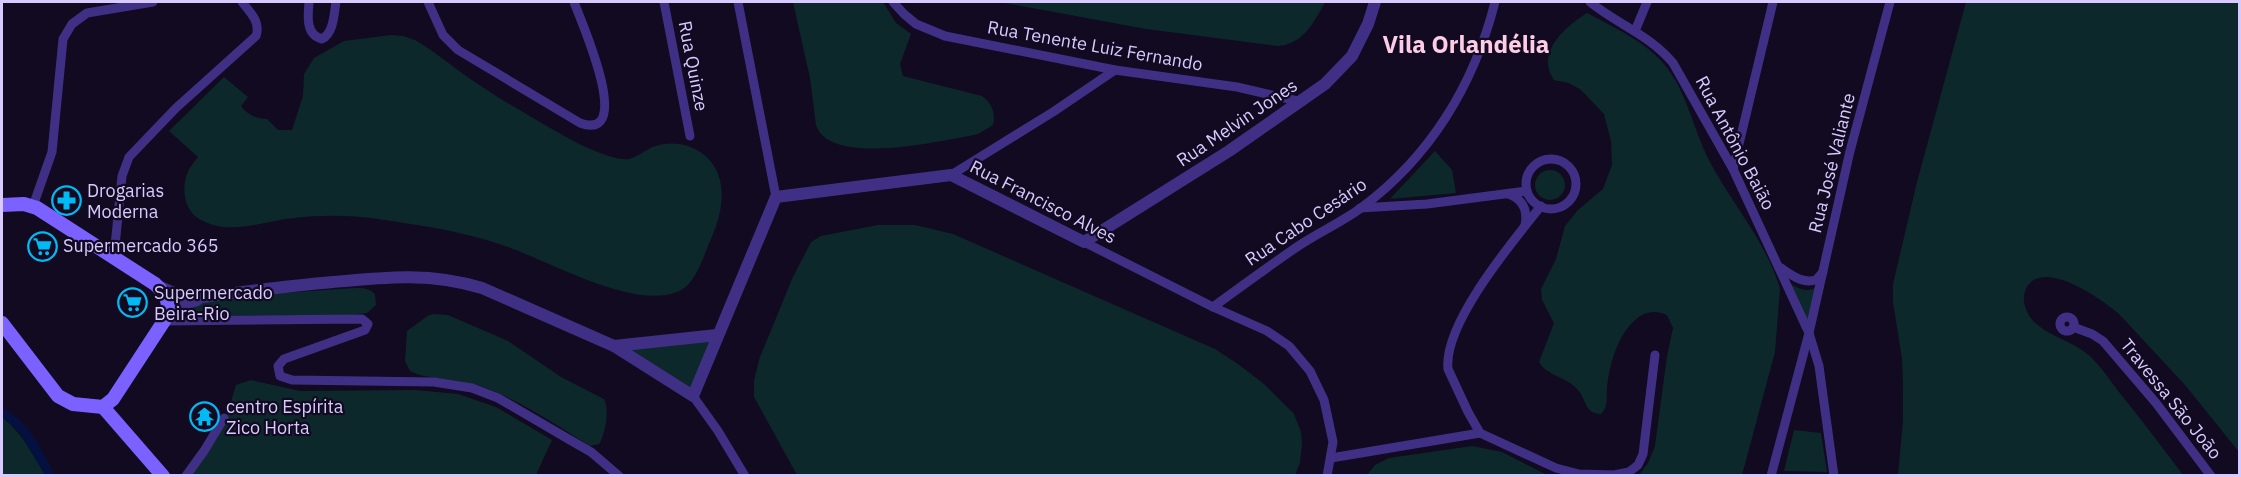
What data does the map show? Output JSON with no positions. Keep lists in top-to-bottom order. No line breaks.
{"streets":{"street":["Rua Tenente Luiz Fernando","Rua Quinze","Rua Melvin Jones","Rua Antônio Baião","Rua José Valiante","Rua Francisco Alves","Rua Cabo Cesário","Travessa São João"]},"crossings":[["Rua Tenente Luiz Fernando","Rua Melvin Jones"],["Rua Melvin Jones","Rua Francisco Alves"],["Rua Antônio Baião","Rua José Valiante"],["Rua Francisco Alves","Rua Cabo Cesário"]],"districts":["Vila Orlandélia"],"places":{"pharmacy":["Drogarias Moderna"],"supermarket":["Supermercado 365","Supermercado Beira-Rio"],"temple":["centro Espírita Zico Horta"]}}
